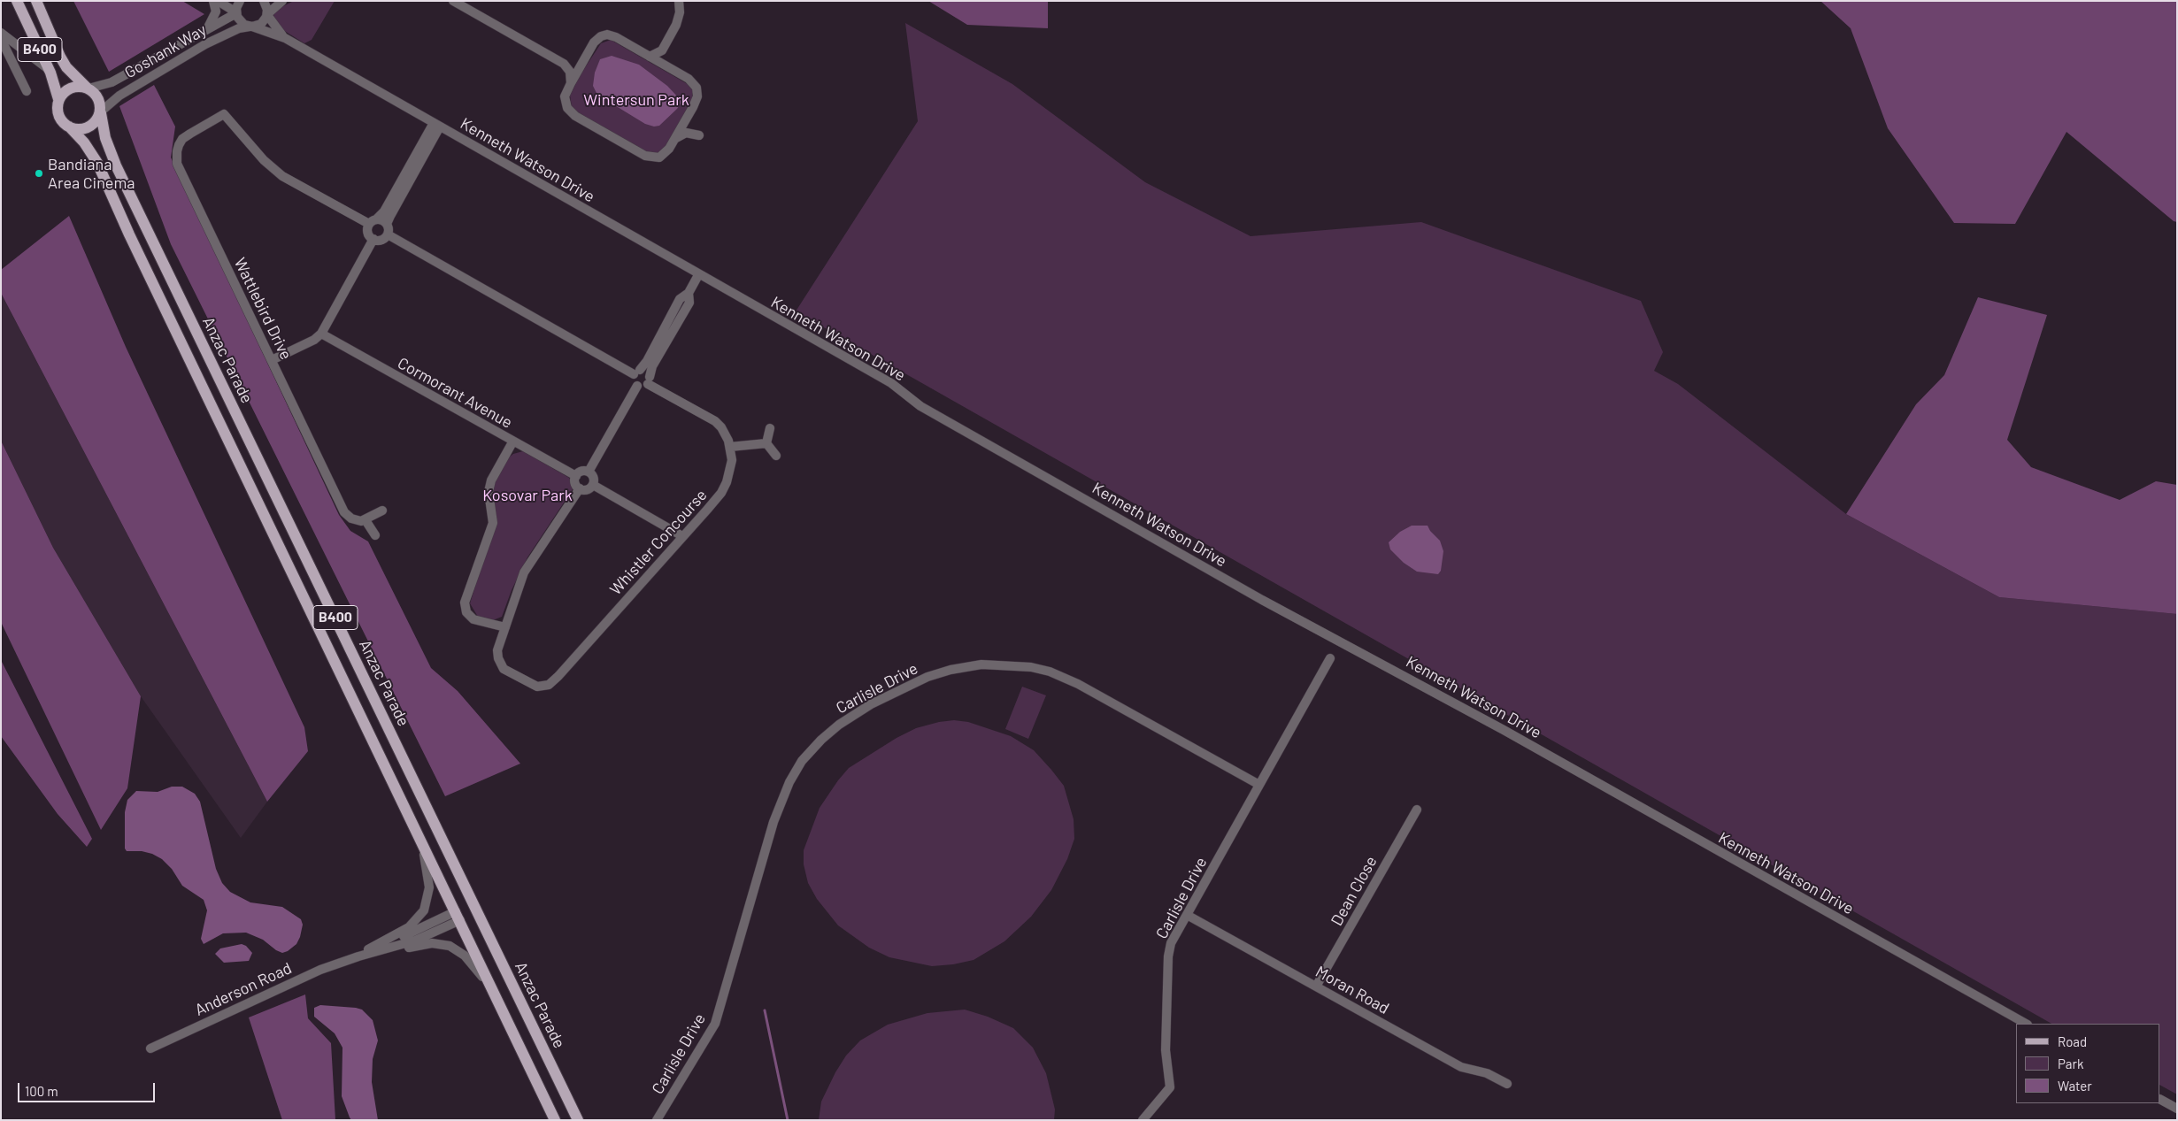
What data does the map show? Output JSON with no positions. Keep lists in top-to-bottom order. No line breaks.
{"streets":{"main road":["B400","Anzac Parade"],"street":["Goshank Way","Kenneth Watson Drive","Wattlebird Drive","Cormorant Avenue","Whistler Concourse","Carlisle Drive","Dean Close","Anderson Road","Moran Road"]},"crossings":[["B400","Goshank Way"],["B400","Anzac Parade"],["B400","Anderson Road"],["Goshank Way","Kenneth Watson Drive"],["Goshank Way","Anzac Parade"],["Carlisle Drive","Moran Road"],["Dean Close","Moran Road"]],"parks":["Wintersun Park","Kosovar Park"],"places":["Bandiana Area Cinema"],"legend":["Road","Park","Water"],"scale_bar":"100 m"}
